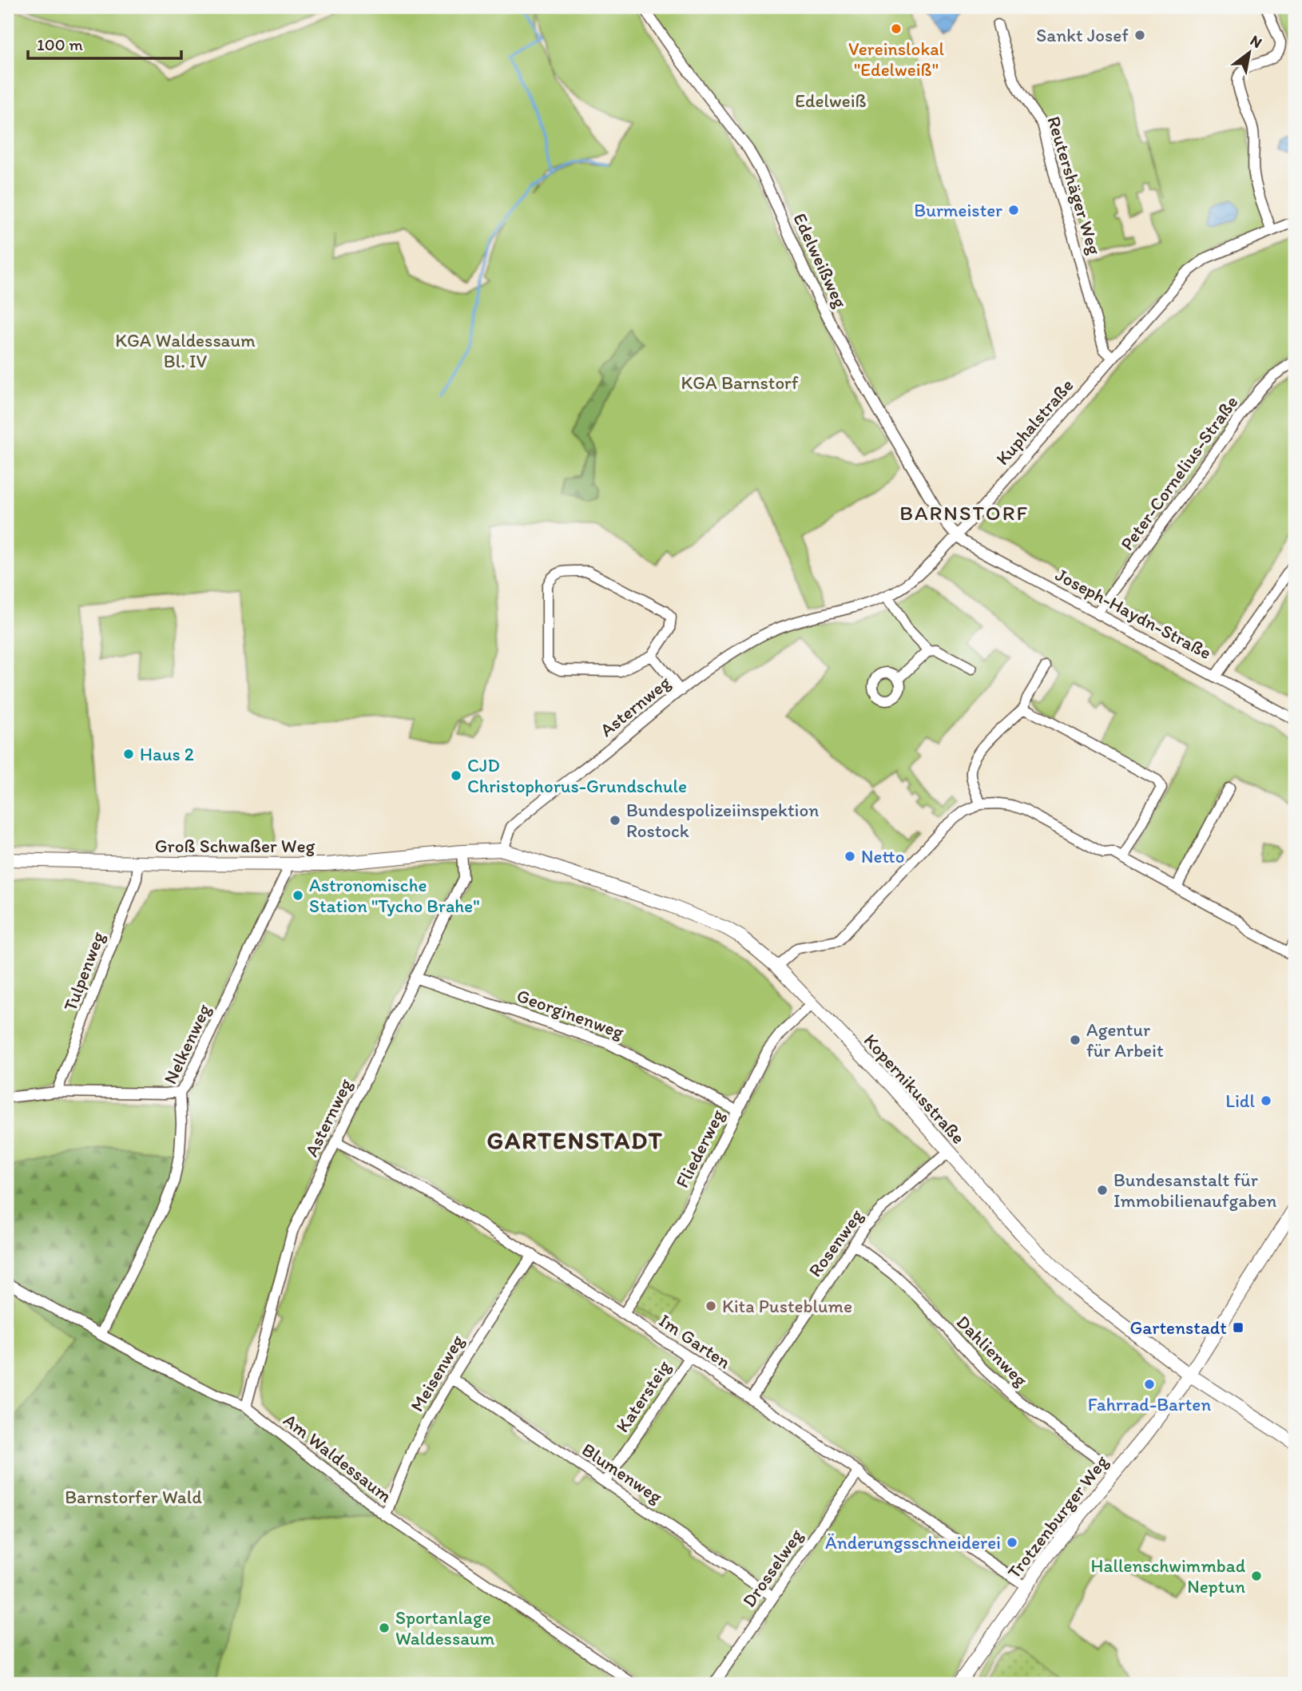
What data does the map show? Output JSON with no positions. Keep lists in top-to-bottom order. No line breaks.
{"streets":{"street":["Reutershäger Weg","Edelweißweg","Kuphalstraße","Peter-Cornelius-Straße","Joseph-Haydn-Straße","Asternweg","Groß Schwaßer Weg","Tulpenweg","Georginenweg","Nelkenweg","Kopernikusstraße","Fliederweg","Rosenweg","Im Garten","Dahlienweg","Meisenweg","Katersteig","Am Waldessaum","Blumenweg","Trotzenburger Weg","Drosselweg"]},"crossings":[["Reutershäger Weg","Kuphalstraße"],["Edelweißweg","Kuphalstraße"],["Edelweißweg","Joseph-Haydn-Straße"],["Kuphalstraße","Joseph-Haydn-Straße"],["Kuphalstraße","Asternweg"],["Peter-Cornelius-Straße","Joseph-Haydn-Straße"],["Asternweg","Groß Schwaßer Weg"],["Asternweg","Georginenweg"],["Asternweg","Kopernikusstraße"],["Asternweg","Im Garten"],["Asternweg","Am Waldessaum"],["Groß Schwaßer Weg","Tulpenweg"],["Groß Schwaßer Weg","Nelkenweg"],["Groß Schwaßer Weg","Kopernikusstraße"],["Georginenweg","Fliederweg"],["Nelkenweg","Am Waldessaum"],["Kopernikusstraße","Fliederweg"],["Kopernikusstraße","Rosenweg"],["Kopernikusstraße","Trotzenburger Weg"],["Fliederweg","Im Garten"],["Rosenweg","Im Garten"],["Rosenweg","Dahlienweg"],["Im Garten","Meisenweg"],["Im Garten","Katersteig"],["Im Garten","Trotzenburger Weg"],["Im Garten","Drosselweg"],["Dahlienweg","Trotzenburger Weg"],["Meisenweg","Am Waldessaum"],["Meisenweg","Blumenweg"],["Katersteig","Blumenweg"],["Blumenweg","Drosselweg"]],"districts":["BARNSTORF","GARTENSTADT"],"parks":["Edelweiß","KGA Waldessaum Bl. IV","KGA Barnstorf","Barnstorfer Wald"],"places":{"other":["Vereinslokal \"Edelweiß\"","Sankt Josef","Burmeister","Haus 2","CJD Christophorus-Grundschule","Bundespolizeiinspektion Rostock","Netto","Astronomische Station \"Tycho Brahe\"","Agentur für Arbeit","Lidl","Bundesanstalt für Immobilienaufgaben","Kita Pusteblume","Fahrrad-Barten","Änderungsschneiderei","Hallenschwimmbad Neptun","Sportanlage Waldessaum"],"transit":["Gartenstadt"]},"scale_bar":"100 m","north":"top right"}
